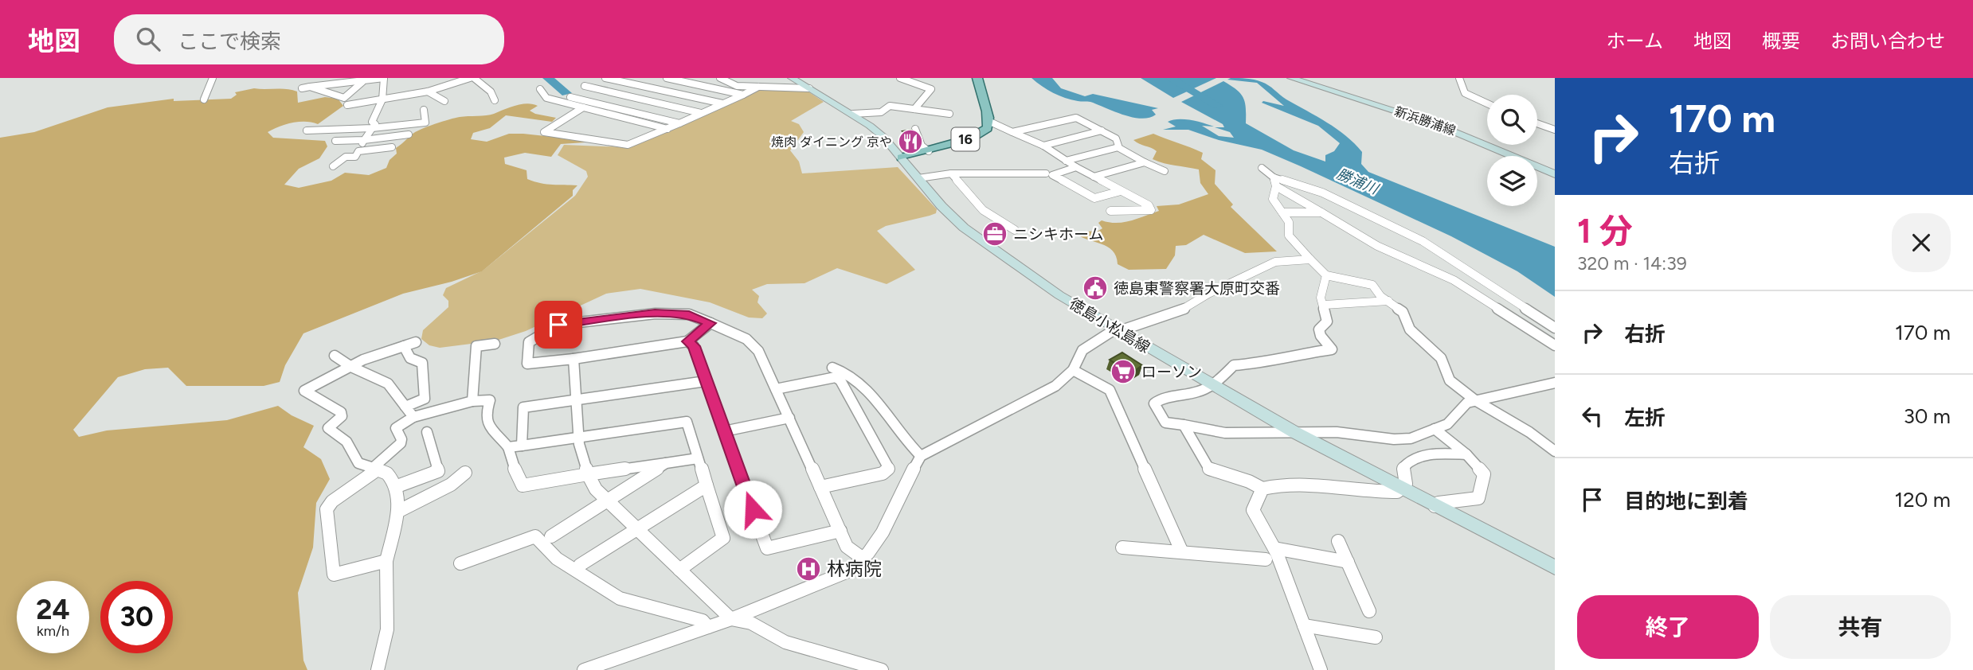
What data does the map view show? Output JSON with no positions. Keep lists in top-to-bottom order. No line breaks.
{"streets":{"main road":["新浜勝浦線","16","徳島小松島線"]},"crossings":[["16","徳島小松島線"]],"water":["勝浦川"],"places":{"restaurant":["焼肉 ダイニング 京や"],"office":["ニシキホーム"],"public building":["徳島東警察署大原町交番"],"supermarket":["ローソン"],"hospital":["林病院"]},"page":{"header":"地図","search":"ここで検索","nav":["ホーム","地図","概要","お問い合わせ"],"turn":["170 m","右折"],"heading":["1 分","320 m · 14:39"],"list":[{"name":"右折","value":"170 m"},{"name":"左折","value":"30 m"},{"name":"目的地に到着","value":"120 m"}],"speed":"24 km/h","limit":"30","buttons":["終了","共有"]}}
